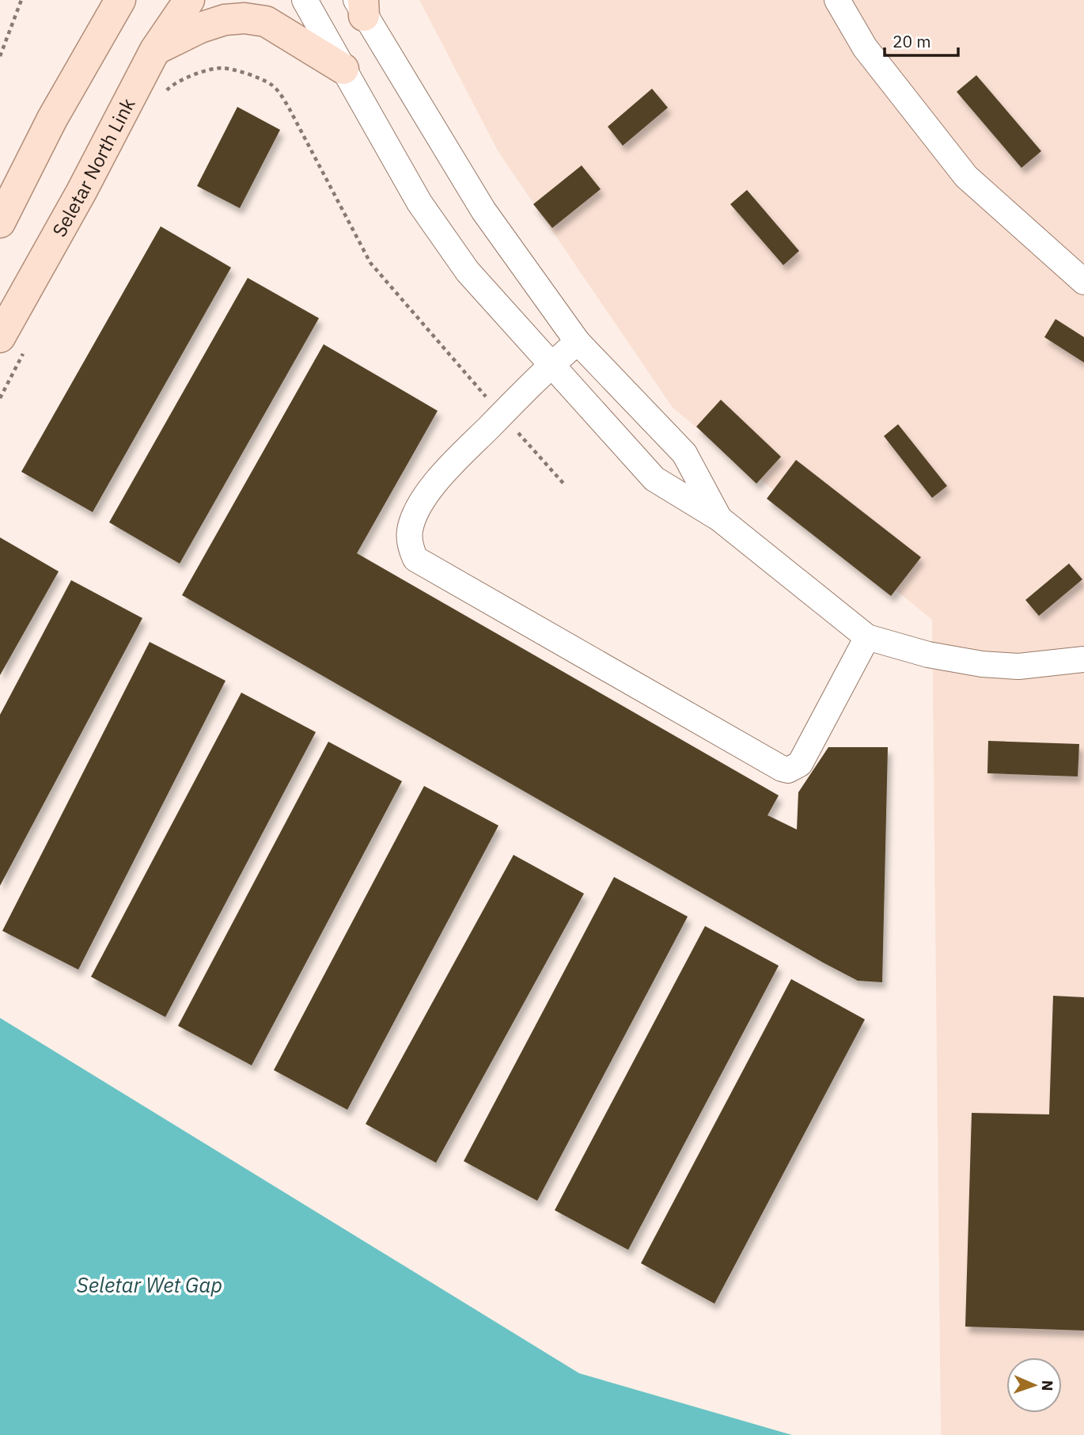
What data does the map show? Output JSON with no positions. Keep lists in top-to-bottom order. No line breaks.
{"streets":{"main road":["Seletar North Link"]},"water":["Seletar Wet Gap"],"scale_bar":"20 m","north":"right"}
